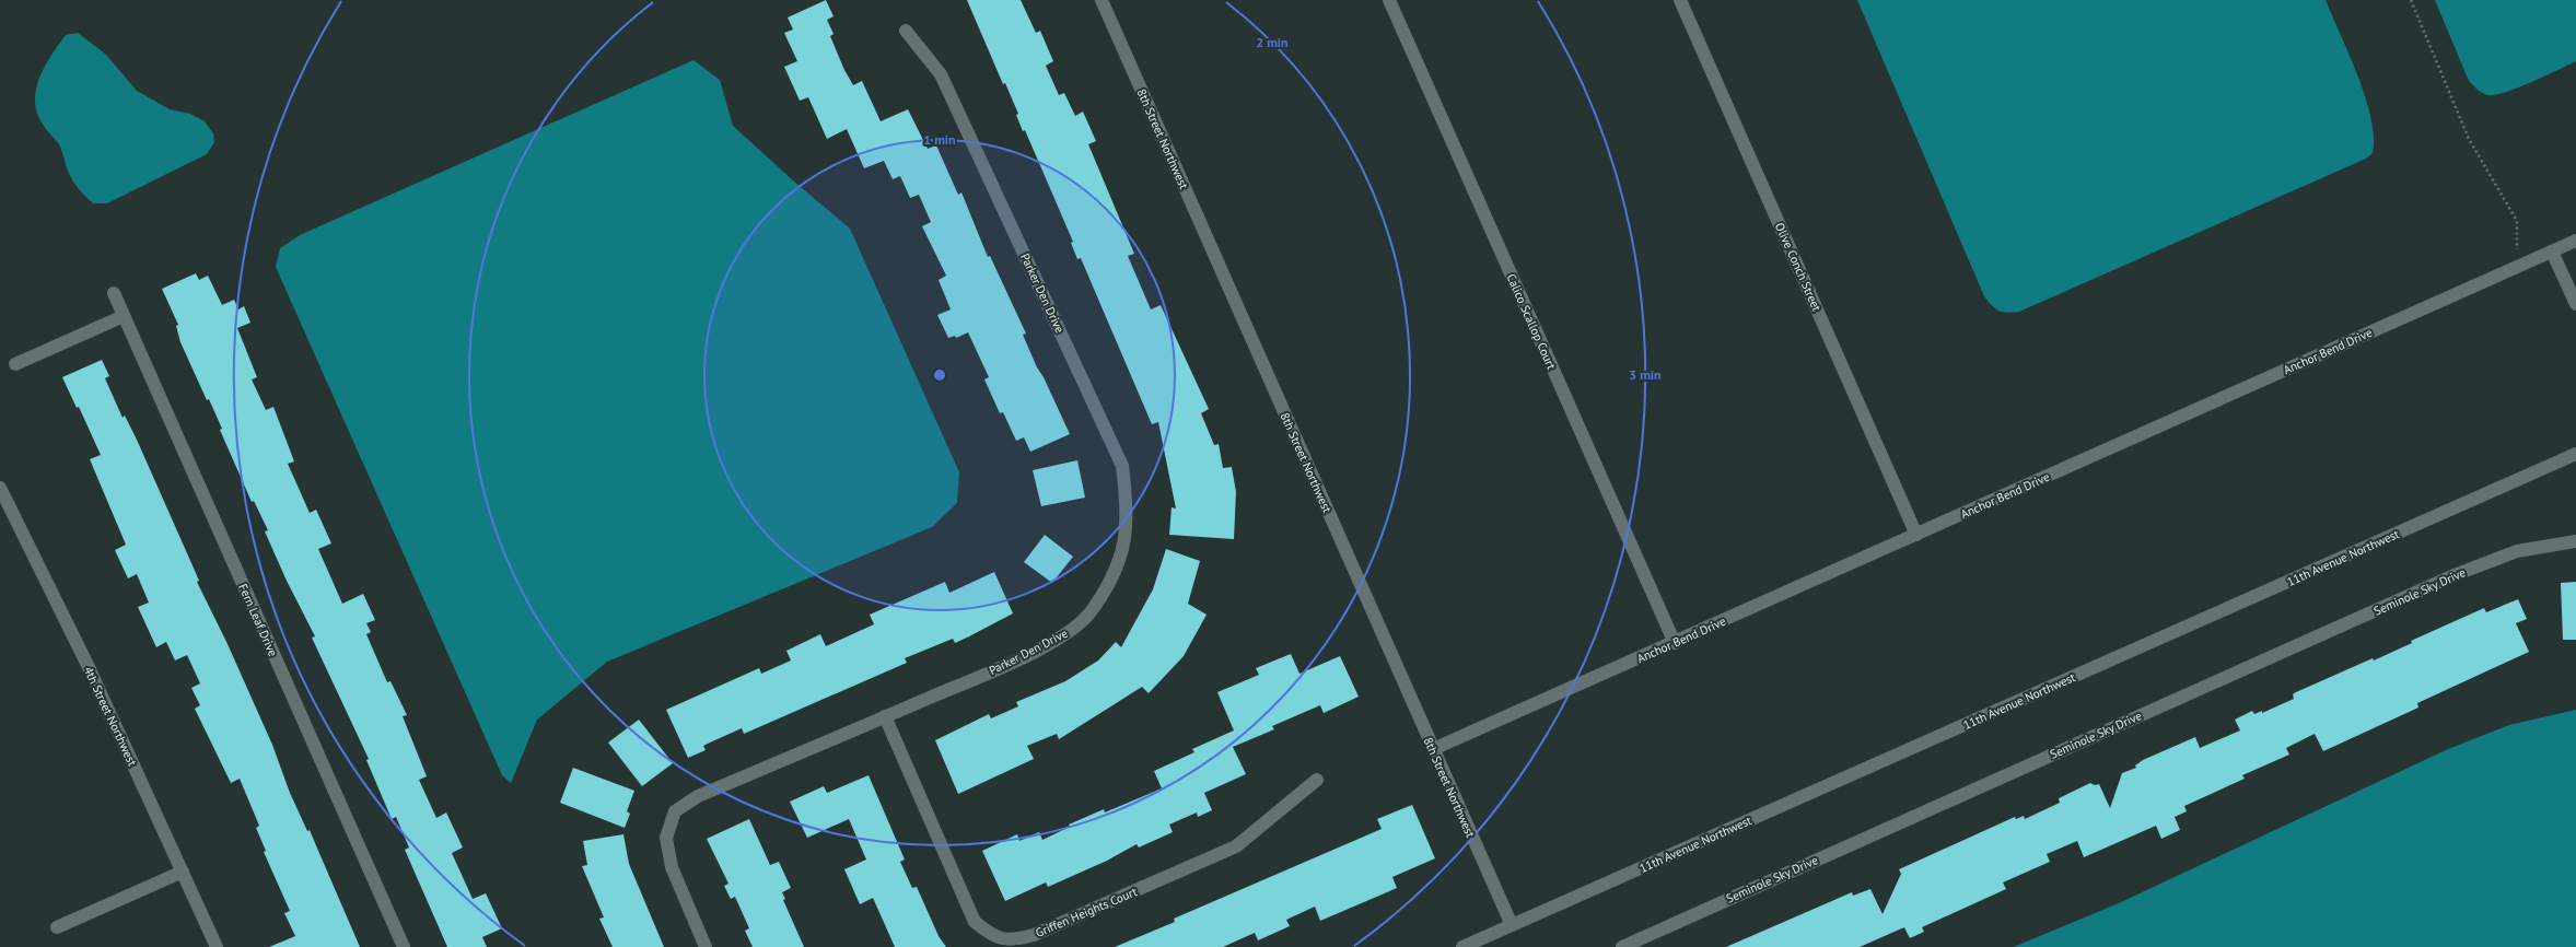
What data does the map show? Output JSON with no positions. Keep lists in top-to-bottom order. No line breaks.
{"streets":{"street":["8th Street Northwest","Olive Conch Street","Parker Den Drive","Calico Scallop Court","Anchor Bend Drive","11th Avenue Northwest","Seminole Sky Drive","Fern Leaf Drive","4th Street Northwest","Griffen Heights Court"]},"crossings":[["8th Street Northwest","Anchor Bend Drive"],["8th Street Northwest","11th Avenue Northwest"],["Olive Conch Street","Anchor Bend Drive"],["Parker Den Drive","Griffen Heights Court"],["Calico Scallop Court","Anchor Bend Drive"]],"rings":["2 min","1 min","3 min"]}
